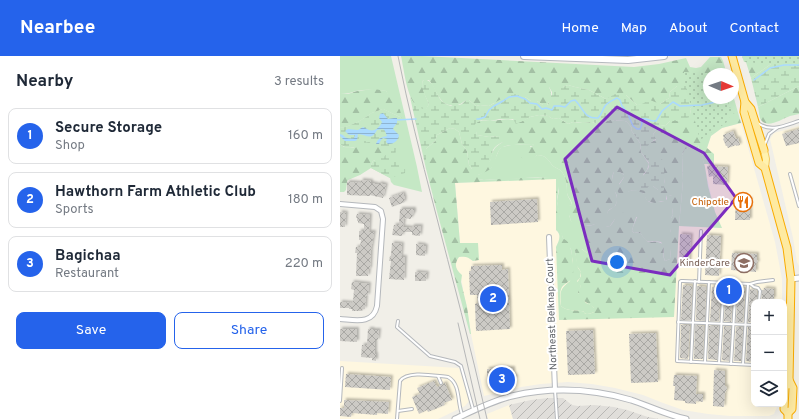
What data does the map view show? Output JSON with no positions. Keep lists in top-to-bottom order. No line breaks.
{"streets":{"street":["Northeast Belknap Court"]},"places":{"restaurant":["Chipotle"],"school or university":["KinderCare"]},"north":"right","page":{"header":"Nearbee","nav":["Home","Map","About","Contact"],"heading":["Nearby","3 results"],"list":[{"mark":"1","name":"Secure Storage","note":"Shop","value":"160 m"},{"mark":"2","name":"Hawthorn Farm Athletic Club","note":"Sports","value":"180 m"},{"mark":"3","name":"Bagichaa","note":"Restaurant","value":"220 m"}],"pins":["1","2","3"],"map_buttons":["+","−"],"buttons":["Save","Share"]}}
